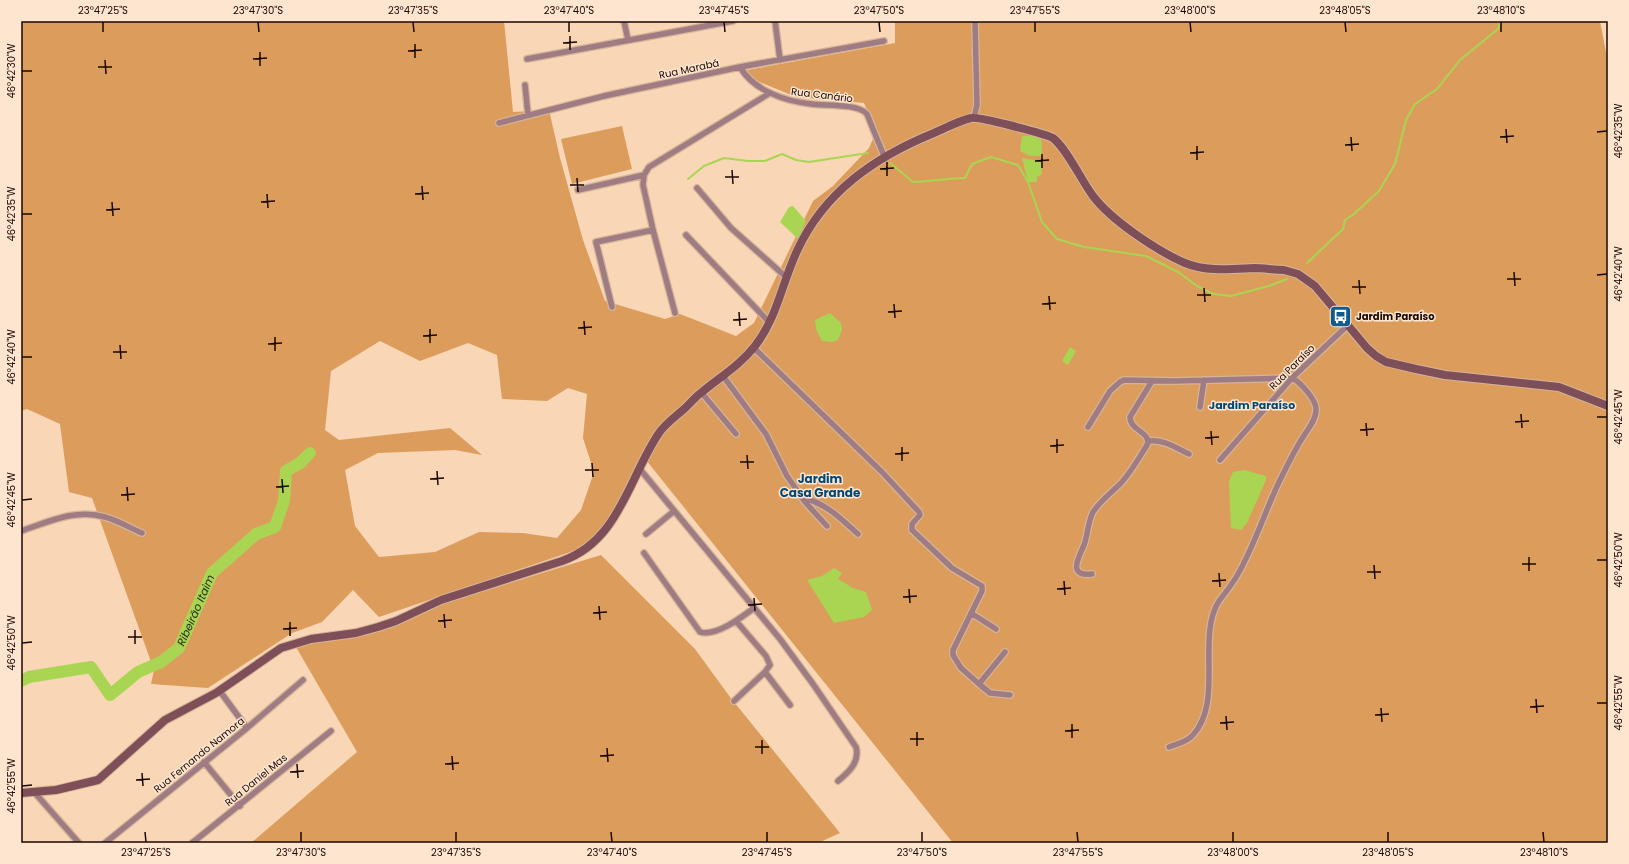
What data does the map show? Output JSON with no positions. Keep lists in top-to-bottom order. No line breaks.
{"streets":{"street":["Rua Marabá","Rua Canário","Rua Paraíso","Rua Fernando Namora","Rua Daniel Mas"]},"crossings":[["Rua Marabá","Rua Canário"]],"districts":["Jardim Paraíso","Jardim Casa Grande"],"water":["Ribeirão Itaim"],"places":{"bus stop":["Jardim Paraíso"]},"coordinates":["23°47'25\"S","23°47'30\"S","23°47'35\"S","23°47'40\"S","23°47'45\"S","23°47'50\"S","23°47'55\"S","23°48'00\"S","23°48'05\"S","23°48'10\"S","46°42'30\"W","46°42'35\"W","46°42'40\"W","46°42'45\"W","46°42'50\"W","46°42'55\"W"]}
